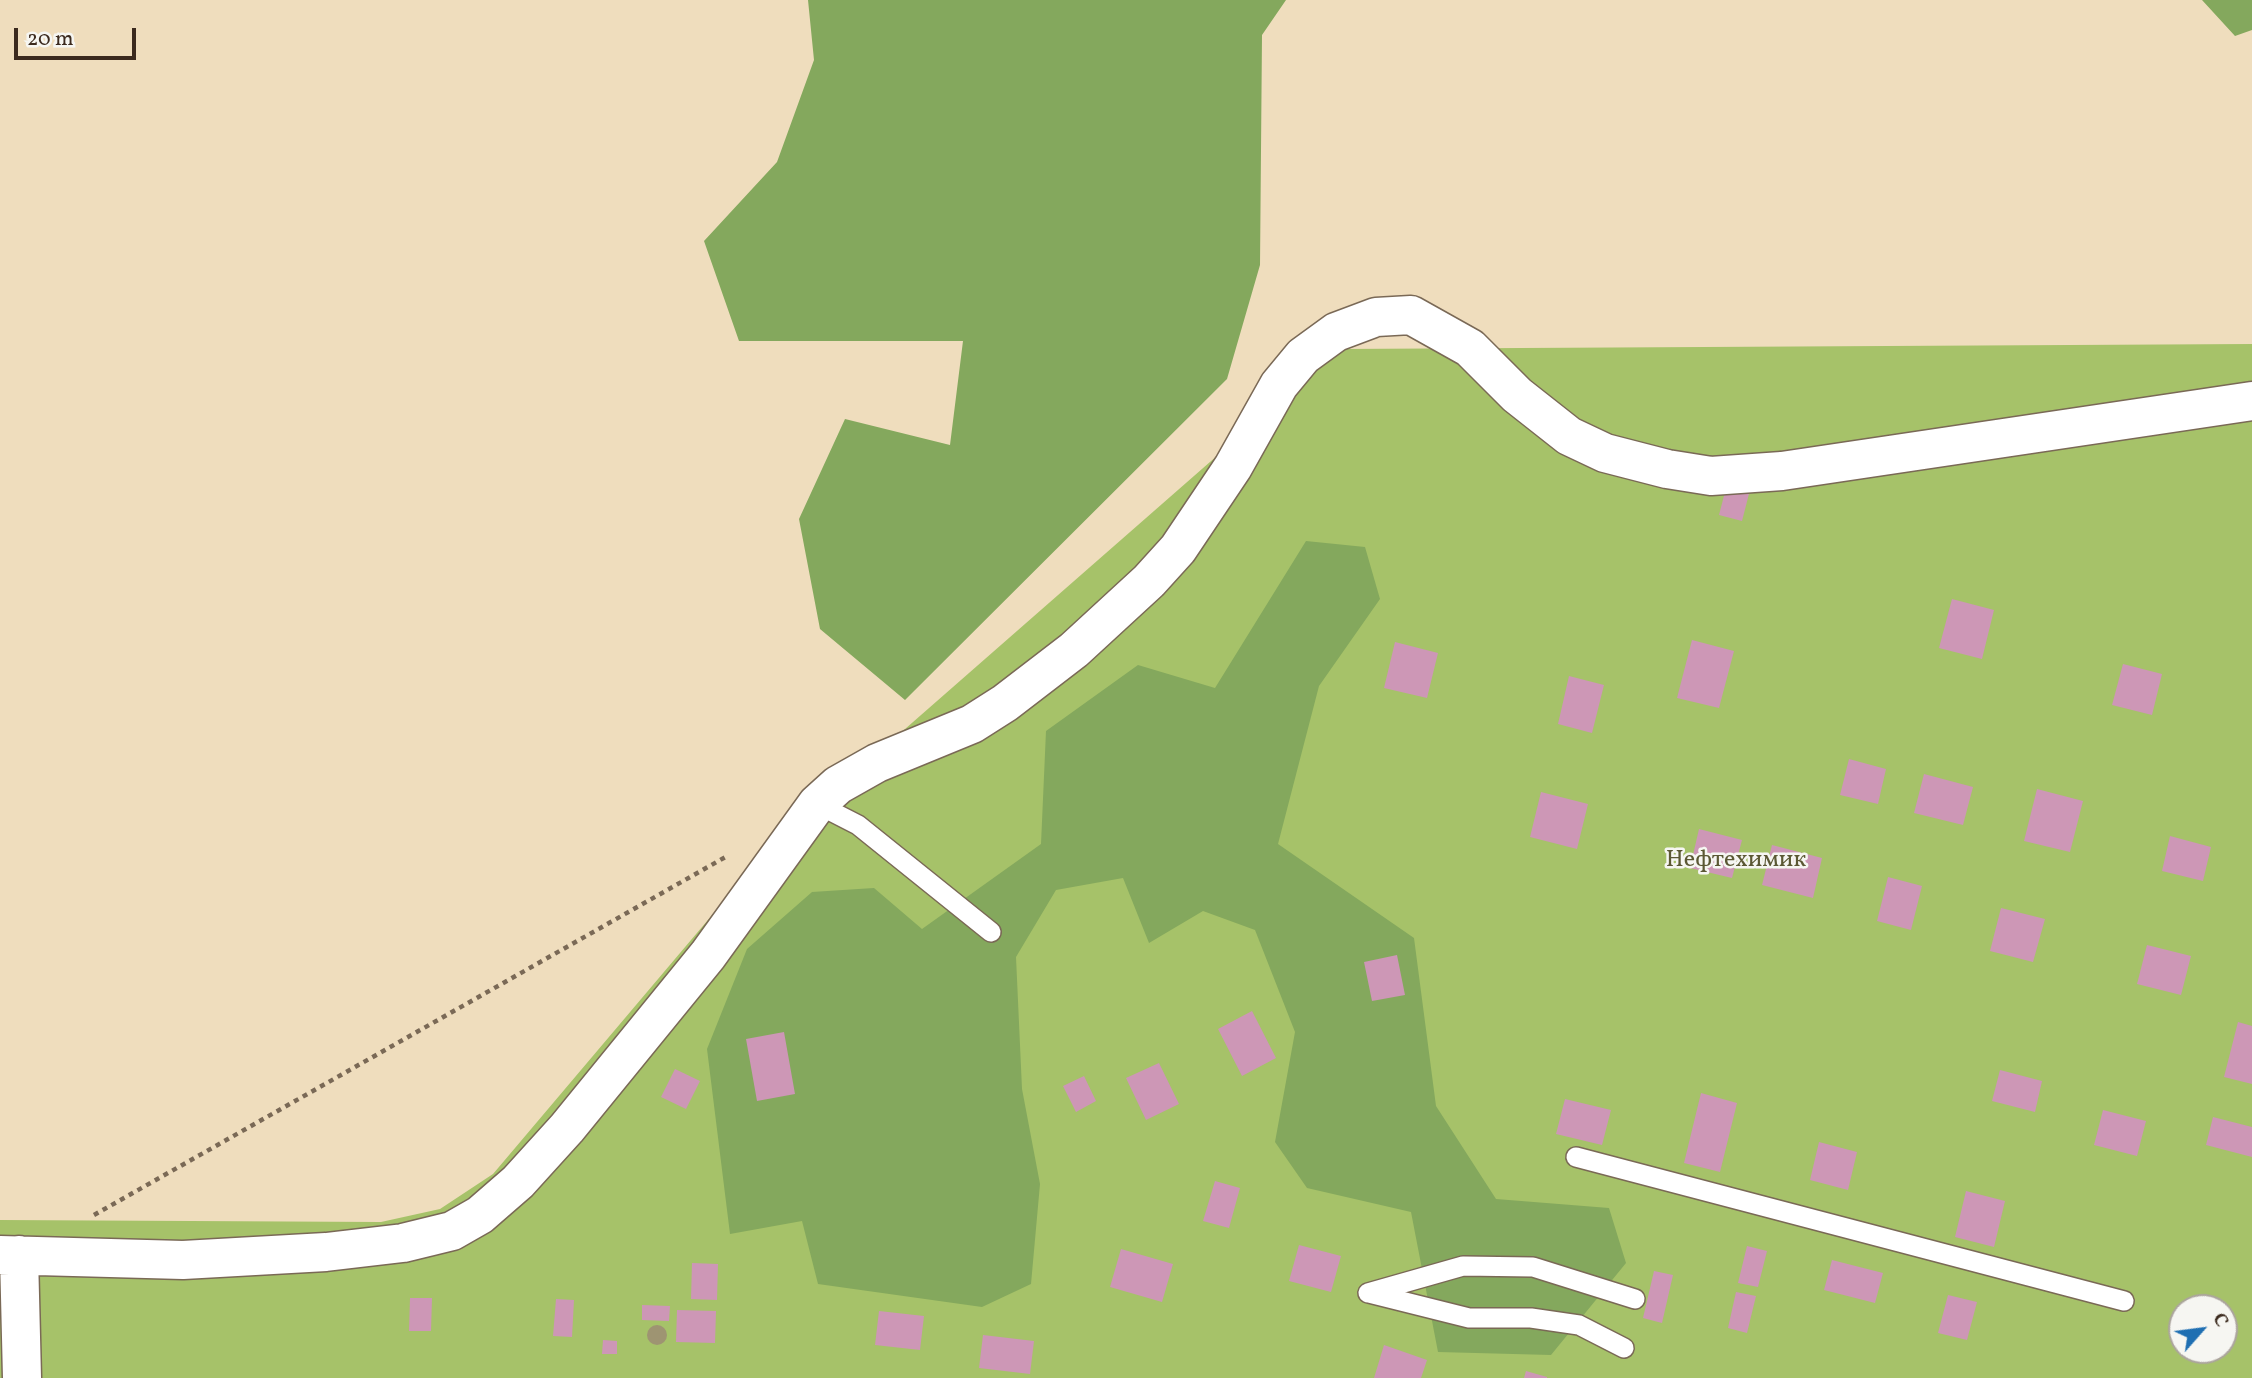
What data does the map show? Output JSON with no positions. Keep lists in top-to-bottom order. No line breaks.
{"parks":["Нефтехимик"],"scale_bar":"20 m","north":"top right"}
